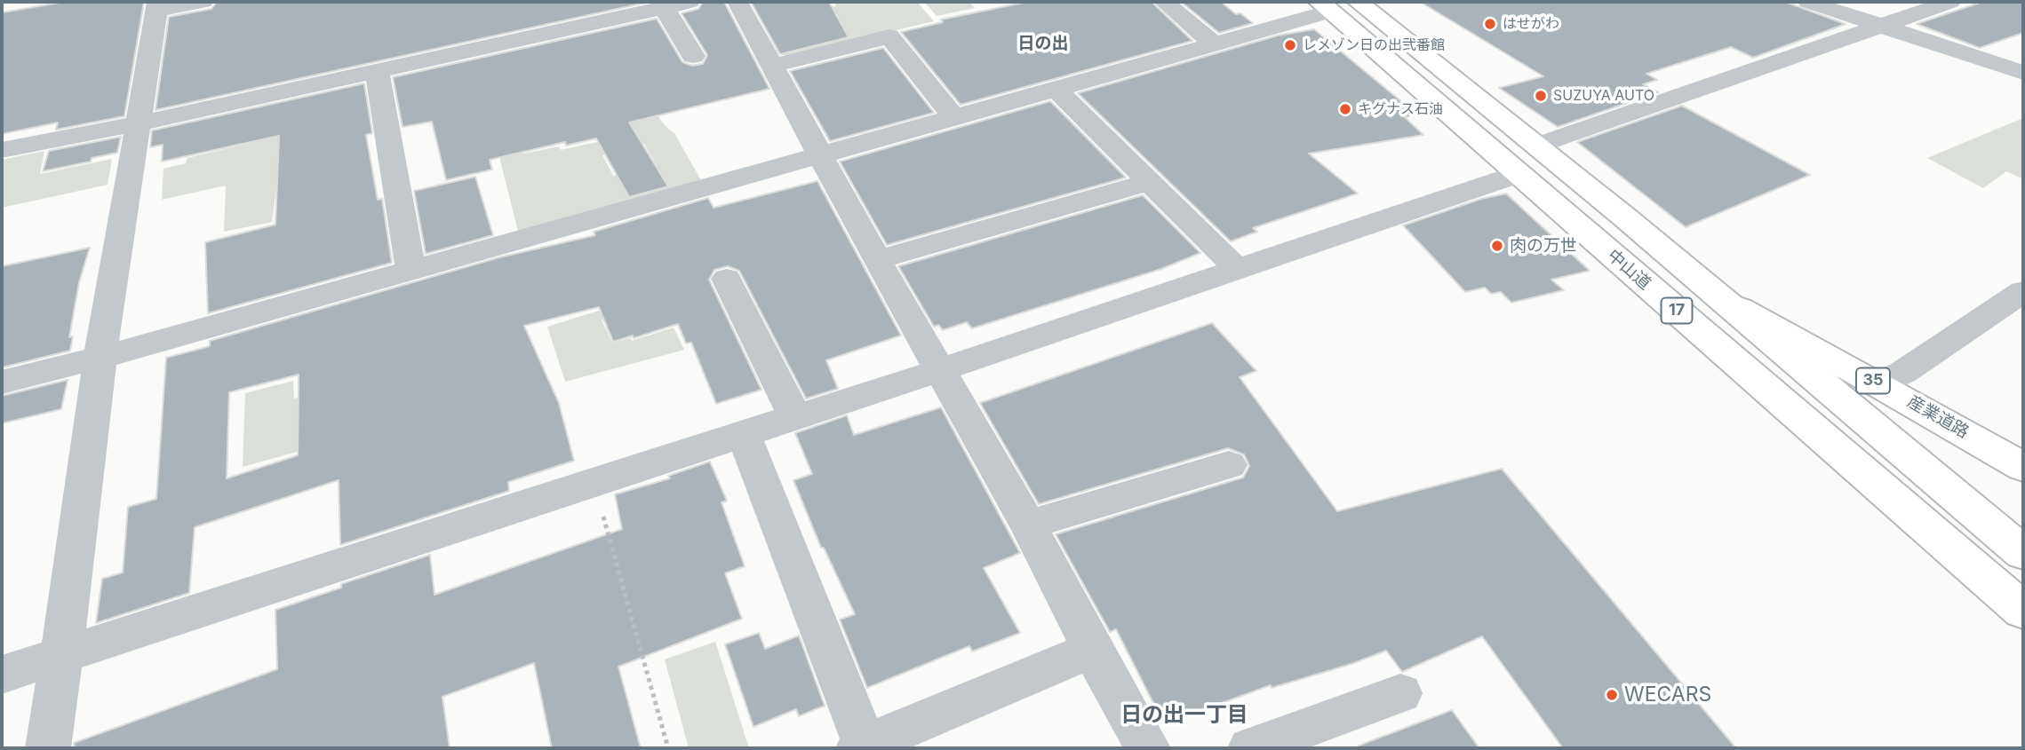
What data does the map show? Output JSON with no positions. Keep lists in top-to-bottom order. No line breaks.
{"streets":{"main road":["中山道","17","35","産業道路"]},"crossings":[["中山道","17"],["17","産業道路"]],"districts":["日の出","日の出一丁目"],"places":["はせがわ","レメゾン日の出弐番館","SUZUYA AUTO","キグナス石油","肉の万世","WECARS"]}
